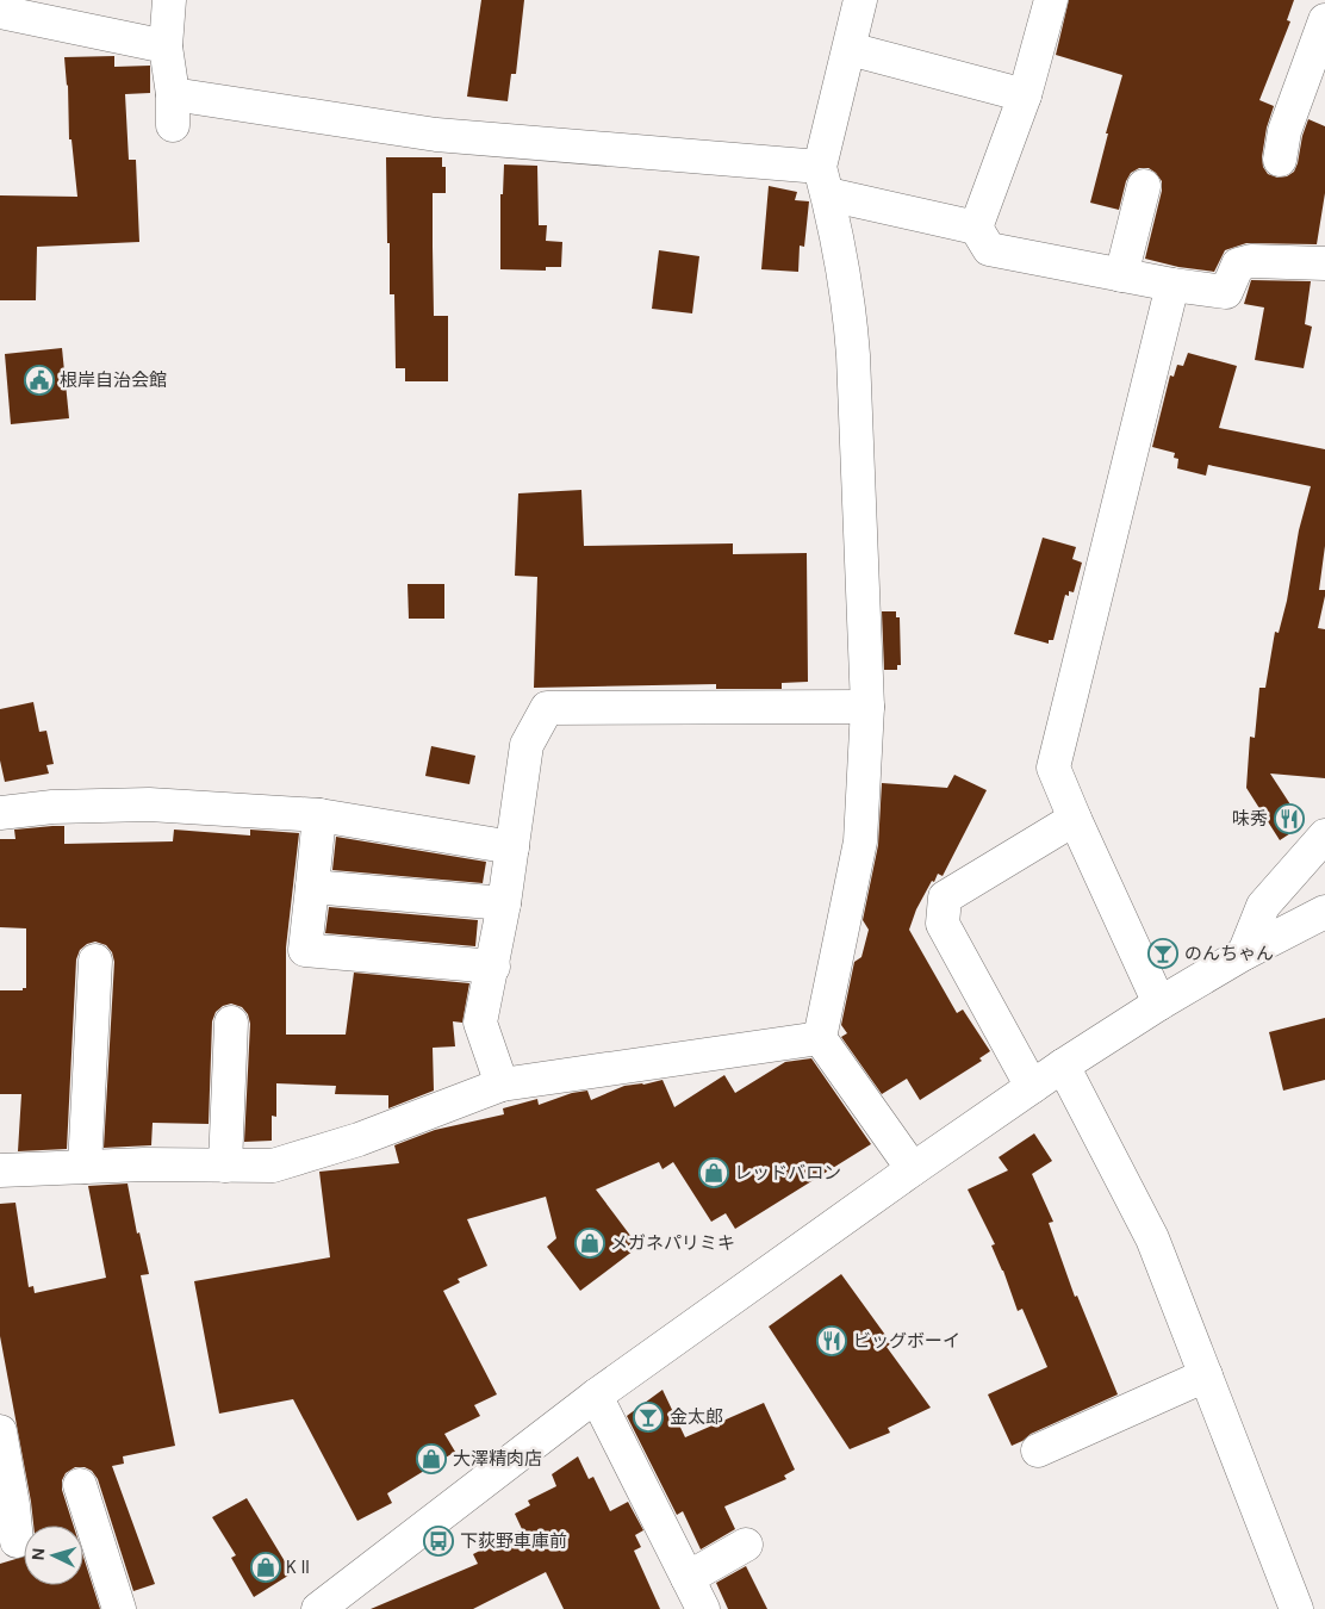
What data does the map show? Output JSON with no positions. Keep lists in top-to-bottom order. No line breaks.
{"places":{"public building":["根岸自治会館"],"restaurant":["味秀","ビッグボーイ"],"bar":["のんちゃん","金太郎"],"shop":["レッドバロン","メガネパリミキ","大澤精肉店","K II"],"bus stop":["下荻野車庫前"]},"north":"left"}
